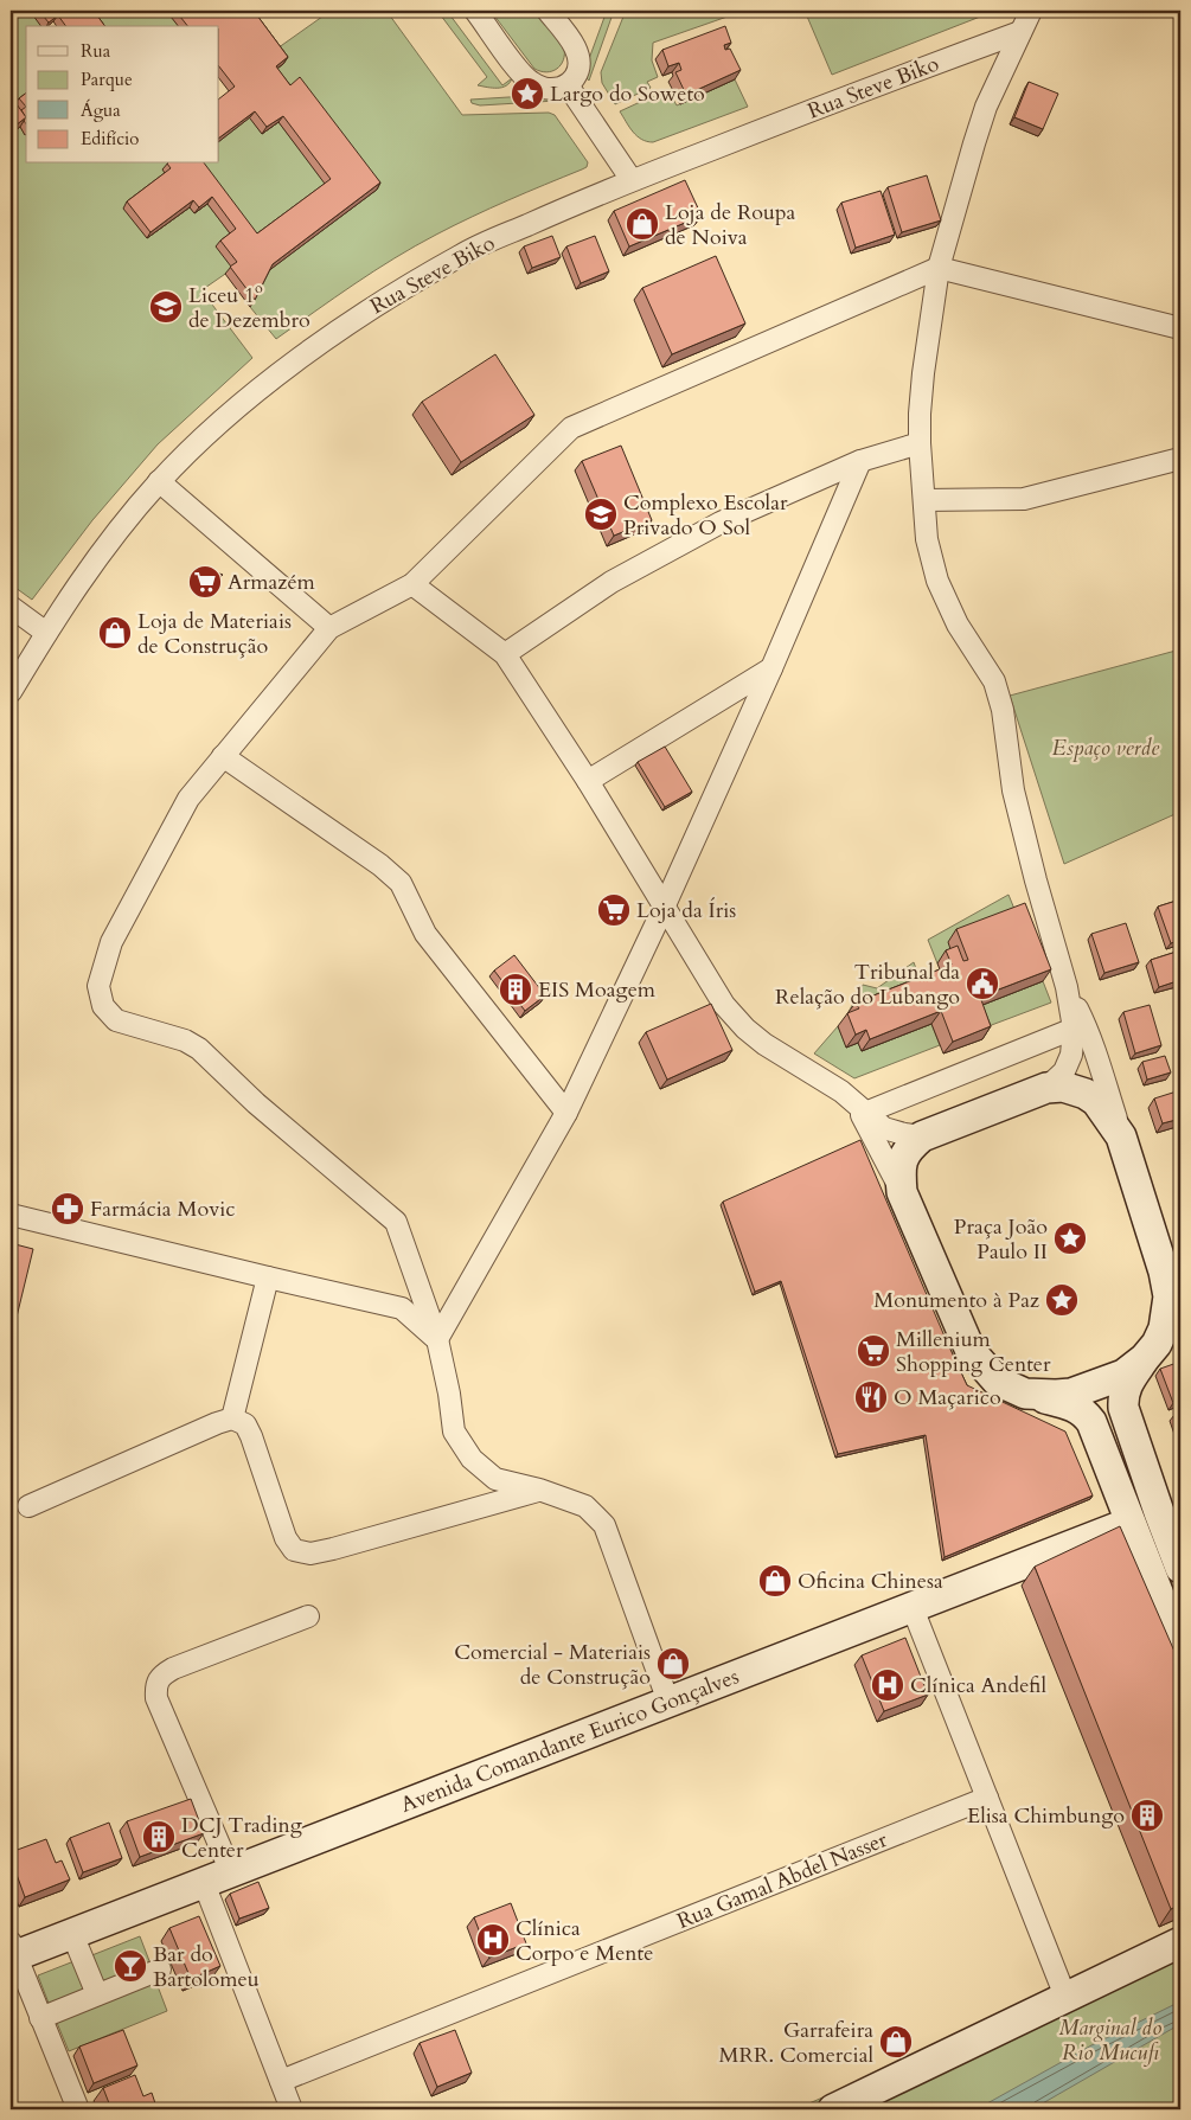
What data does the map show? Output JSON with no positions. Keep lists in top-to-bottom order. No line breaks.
{"streets":{"street":["Rua Steve Biko","Avenida Comandante Eurico Gonçalves","Rua Gamal Abdel Nasser"]},"parks":["Espaço verde","Marginal do Rio Mucufi"],"places":{"place":["Largo do Soweto","Praça João Paulo II","Monumento à Paz"],"shop":["Loja de Roupa de Noiva","Loja de Materiais de Construção","Oficina Chinesa","Comercial - Materiais de Construção","Garrafeira MRR. Comercial"],"school or university":["Liceu 1º de Dezembro","Complexo Escolar Privado O Sol"],"supermarket":["Armazém","Loja da Íris","Millenium Shopping Center"],"public building":["Tribunal da Relação do Lubango"],"building":["EIS Moagem","Elisa Chimbungo","DCJ Trading Center"],"pharmacy":["Farmácia Movic"],"restaurant":["O Maçarico"],"hospital":["Clínica Andefil","Clínica Corpo e Mente"],"bar":["Bar do Bartolomeu"]},"legend":["Rua","Parque","Água","Edifício"]}
